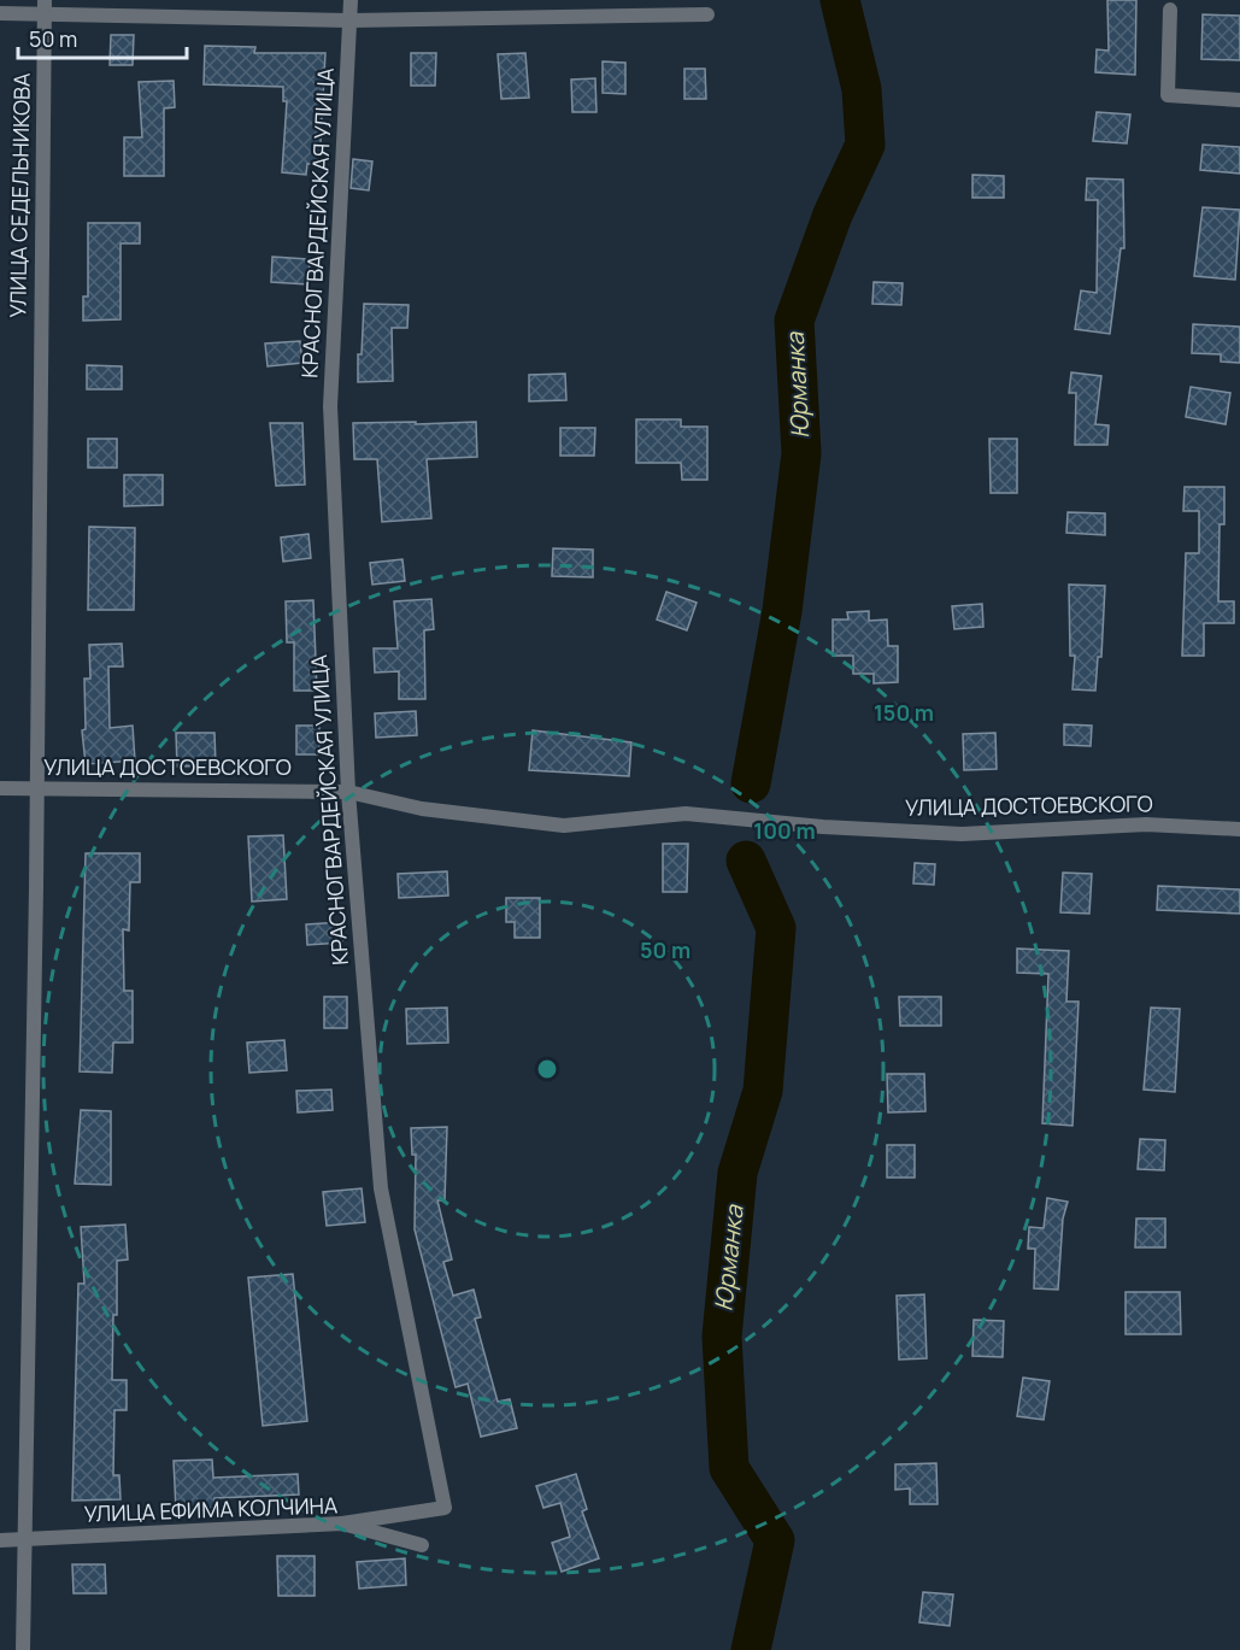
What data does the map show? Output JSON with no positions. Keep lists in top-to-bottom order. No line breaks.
{"streets":{"street":["УЛИЦА СЕДЕЛЬНИКОВА","КРАСНОГВАРДЕЙСКАЯ УЛИЦА","УЛИЦА ДОСТОЕВСКОГО","УЛИЦА ЕФИМА КОЛЧИНА"]},"crossings":[["УЛИЦА СЕДЕЛЬНИКОВА","УЛИЦА ДОСТОЕВСКОГО"],["УЛИЦА СЕДЕЛЬНИКОВА","УЛИЦА ЕФИМА КОЛЧИНА"],["КРАСНОГВАРДЕЙСКАЯ УЛИЦА","УЛИЦА ДОСТОЕВСКОГО"],["КРАСНОГВАРДЕЙСКАЯ УЛИЦА","УЛИЦА ЕФИМА КОЛЧИНА"]],"water":["Юрманка"],"scale_bar":"50 m","rings":["150 m","100 m","50 m"]}
